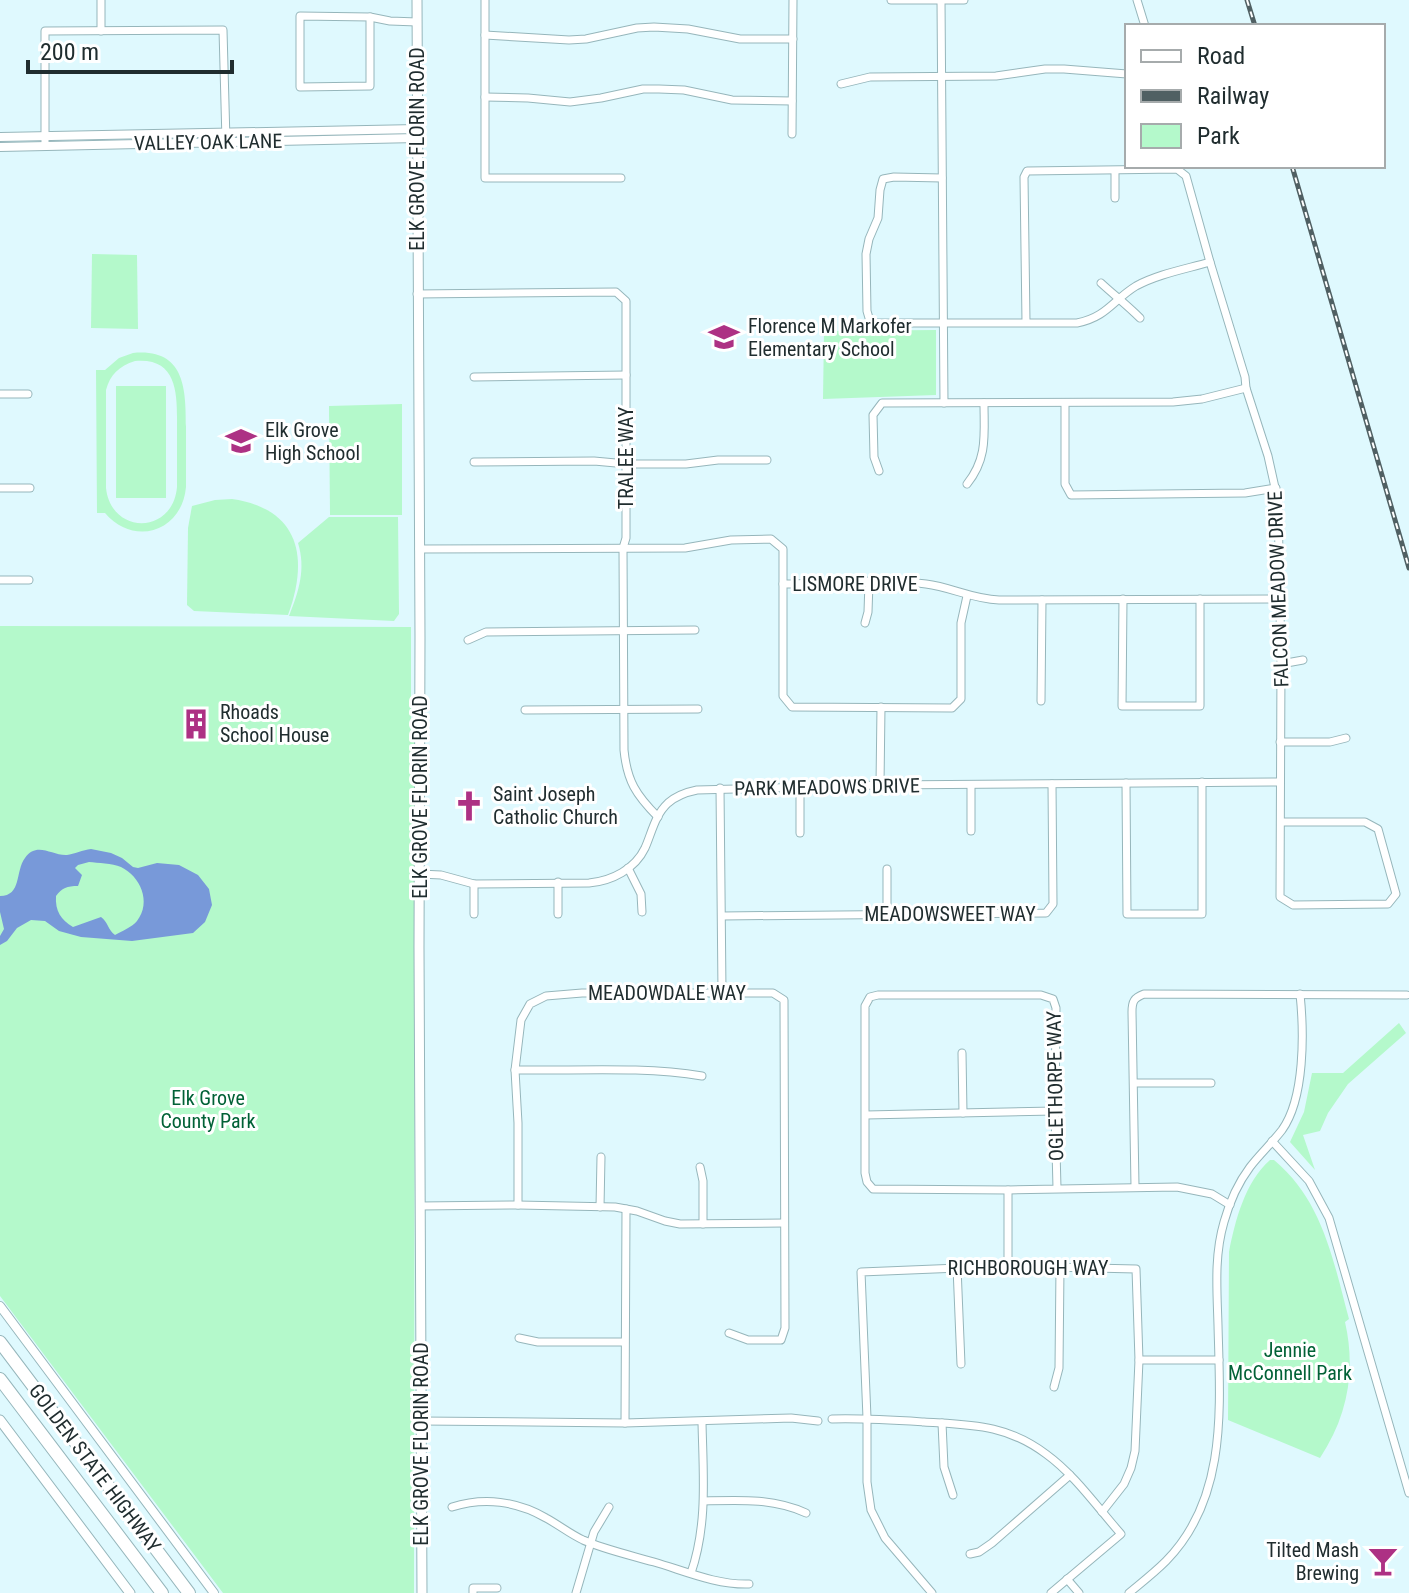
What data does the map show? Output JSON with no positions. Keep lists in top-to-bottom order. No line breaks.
{"streets":{"highway":["GOLDEN STATE HIGHWAY"],"main road":["ELK GROVE FLORIN ROAD"],"street":["VALLEY OAK LANE","TRALEE WAY","LISMORE DRIVE","FALCON MEADOW DRIVE","PARK MEADOWS DRIVE","MEADOWSWEET WAY","MEADOWDALE WAY","OGLETHORPE WAY","RICHBOROUGH WAY"]},"crossings":[["VALLEY OAK LANE","ELK GROVE FLORIN ROAD"],["ELK GROVE FLORIN ROAD","TRALEE WAY"],["ELK GROVE FLORIN ROAD","LISMORE DRIVE"],["TRALEE WAY","LISMORE DRIVE"],["TRALEE WAY","PARK MEADOWS DRIVE"],["LISMORE DRIVE","FALCON MEADOW DRIVE"],["FALCON MEADOW DRIVE","PARK MEADOWS DRIVE"],["PARK MEADOWS DRIVE","MEADOWSWEET WAY"]],"parks":["Elk Grove County Park","Jennie McConnell Park"],"places":{"school or university":["Florence M Markofer Elementary School","Elk Grove High School"],"building":["Rhoads School House"],"church":["Saint Joseph Catholic Church"],"bar":["Tilted Mash Brewing"]},"legend":["Road","Railway","Park"],"scale_bar":"200 m"}
